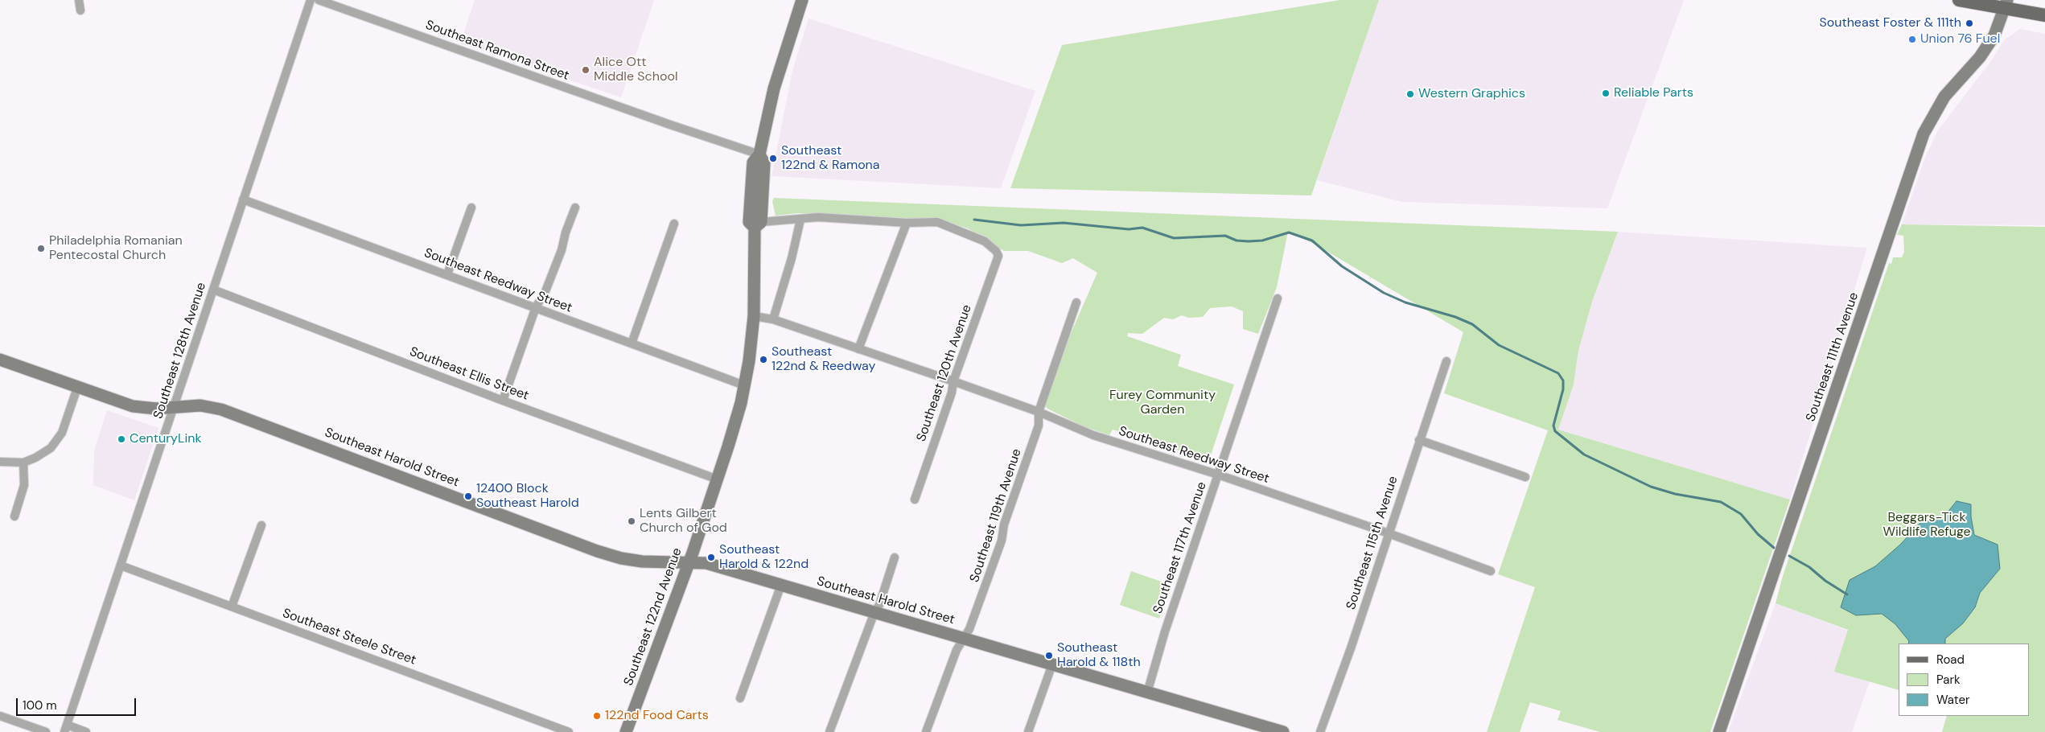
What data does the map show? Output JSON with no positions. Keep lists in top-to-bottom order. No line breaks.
{"streets":{"street":["Southeast Ramona Street","Southeast Reedway Street","Southeast 128th Avenue","Southeast 111th Avenue","Southeast 120th Avenue","Southeast Ellis Street","Southeast Harold Street","Southeast 119th Avenue","Southeast 115th Avenue","Southeast 117th Avenue","Southeast 122nd Avenue","Southeast Steele Street"]},"crossings":[["Southeast Ramona Street","Southeast 122nd Avenue"],["Southeast Reedway Street","Southeast 128th Avenue"],["Southeast Reedway Street","Southeast 120th Avenue"],["Southeast Reedway Street","Southeast 119th Avenue"],["Southeast Reedway Street","Southeast 115th Avenue"],["Southeast Reedway Street","Southeast 117th Avenue"],["Southeast Reedway Street","Southeast 122nd Avenue"],["Southeast 128th Avenue","Southeast Ellis Street"],["Southeast 128th Avenue","Southeast Harold Street"],["Southeast 128th Avenue","Southeast Steele Street"],["Southeast Ellis Street","Southeast 122nd Avenue"],["Southeast Harold Street","Southeast 119th Avenue"],["Southeast Harold Street","Southeast 117th Avenue"],["Southeast Harold Street","Southeast 122nd Avenue"]],"parks":["Furey Community Garden","Beggars-Tick Wildlife Refuge"],"places":["Southeast Foster & 111th","Union 76 Fuel","Alice Ott Middle School","Reliable Parts","Western Graphics","Southeast 122nd & Ramona","Philadelphia Romanian Pentecostal Church","Southeast 122nd & Reedway","CenturyLink","12400 Block Southeast Harold","Lents Gilbert Church of God","Southeast Harold & 122nd","Southeast Harold & 118th","122nd Food Carts"],"legend":["Road","Park","Water"],"scale_bar":"100 m"}
